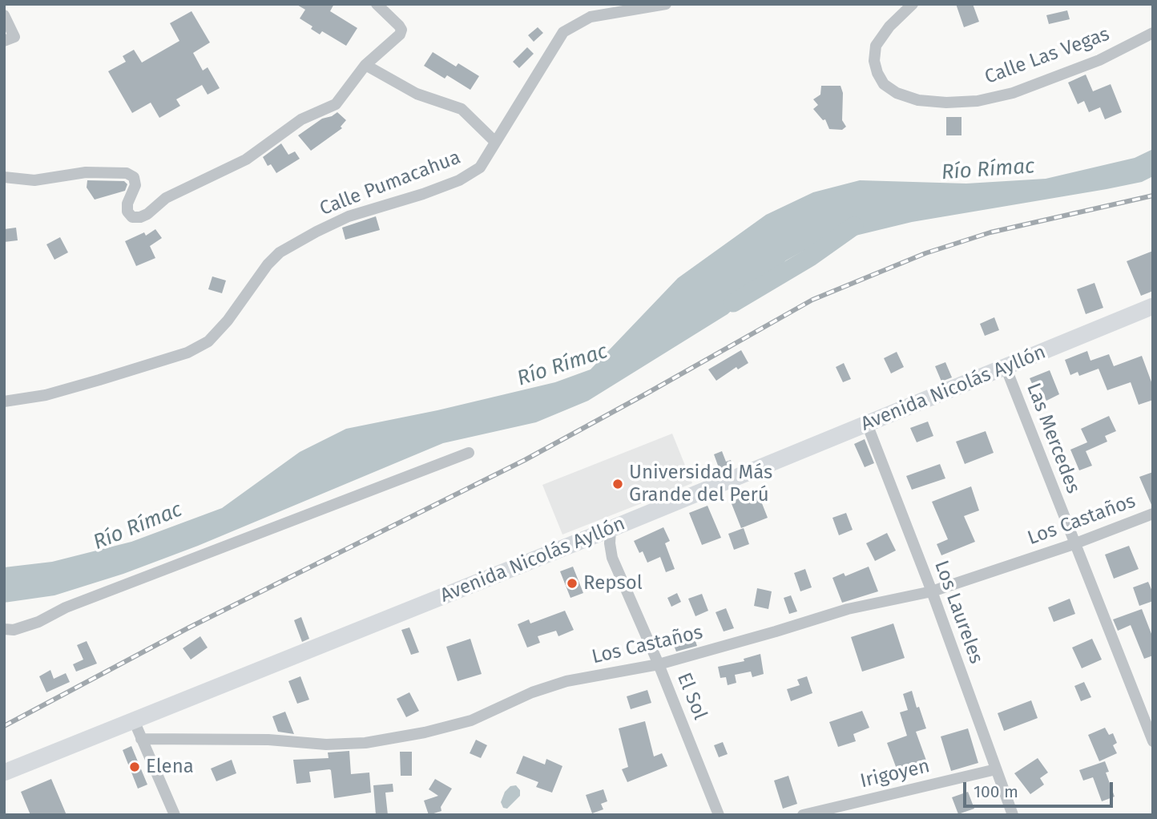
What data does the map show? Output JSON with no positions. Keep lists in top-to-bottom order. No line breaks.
{"streets":{"highway":["Avenida Nicolás Ayllón"],"street":["Calle Las Vegas","Calle Pumacahua","Las Mercedes","Los Castaños","Los Laureles","El Sol","Irigoyen"]},"crossings":[["Avenida Nicolás Ayllón","Las Mercedes"],["Avenida Nicolás Ayllón","Los Laureles"],["Avenida Nicolás Ayllón","El Sol"],["Las Mercedes","Los Castaños"],["Los Castaños","Los Laureles"],["Los Castaños","El Sol"],["Los Laureles","Irigoyen"]],"water":["Río Rímac"],"places":["Universidad Más Grande del Perú","Repsol","Elena"],"scale_bar":"100 m"}
